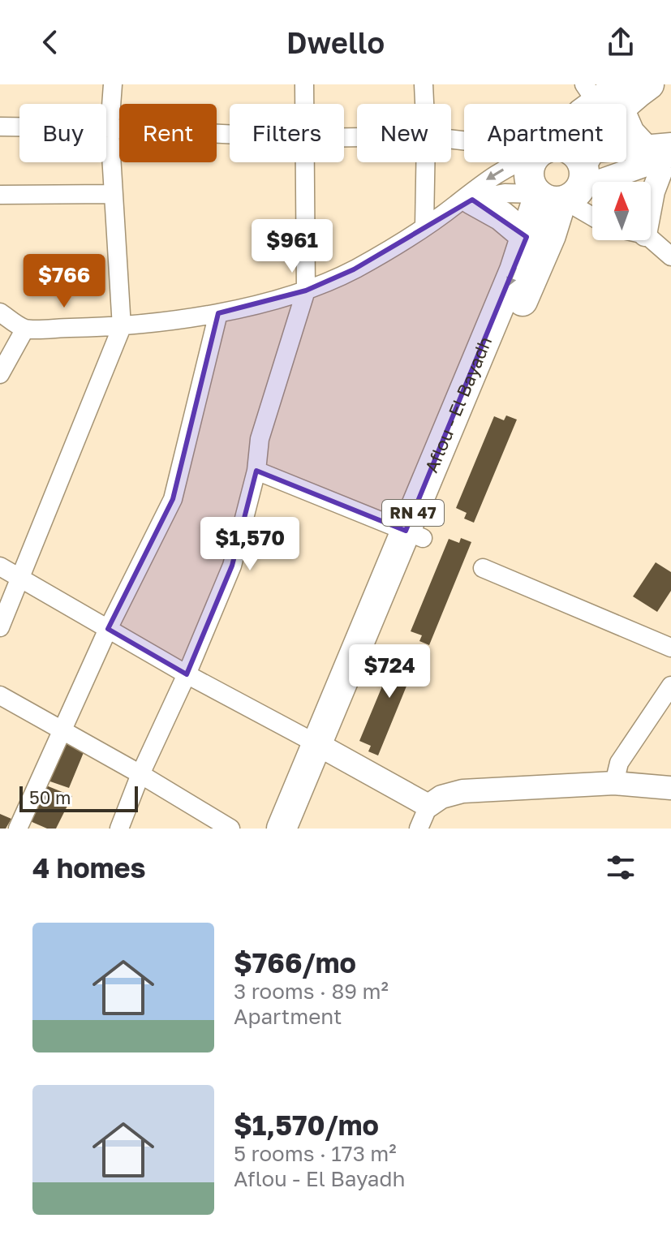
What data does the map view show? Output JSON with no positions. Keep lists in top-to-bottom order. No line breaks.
{"streets":{"main road":["Aflou - El Bayadh","RN 47"]},"scale_bar":"50 m","north":"top","page":{"header":"Dwello","chip":["Buy","Rent","Filters","New","Apartment"],"price":["$961","$766","$1,570","$724"],"scale":"50 m","heading":"4 homes","list":[{"name":"$766/mo","note":"3 rooms · 89 m² · Apartment"},{"name":"$1,570/mo","note":"5 rooms · 173 m² · Aflou - El Bayadh"}]}}
